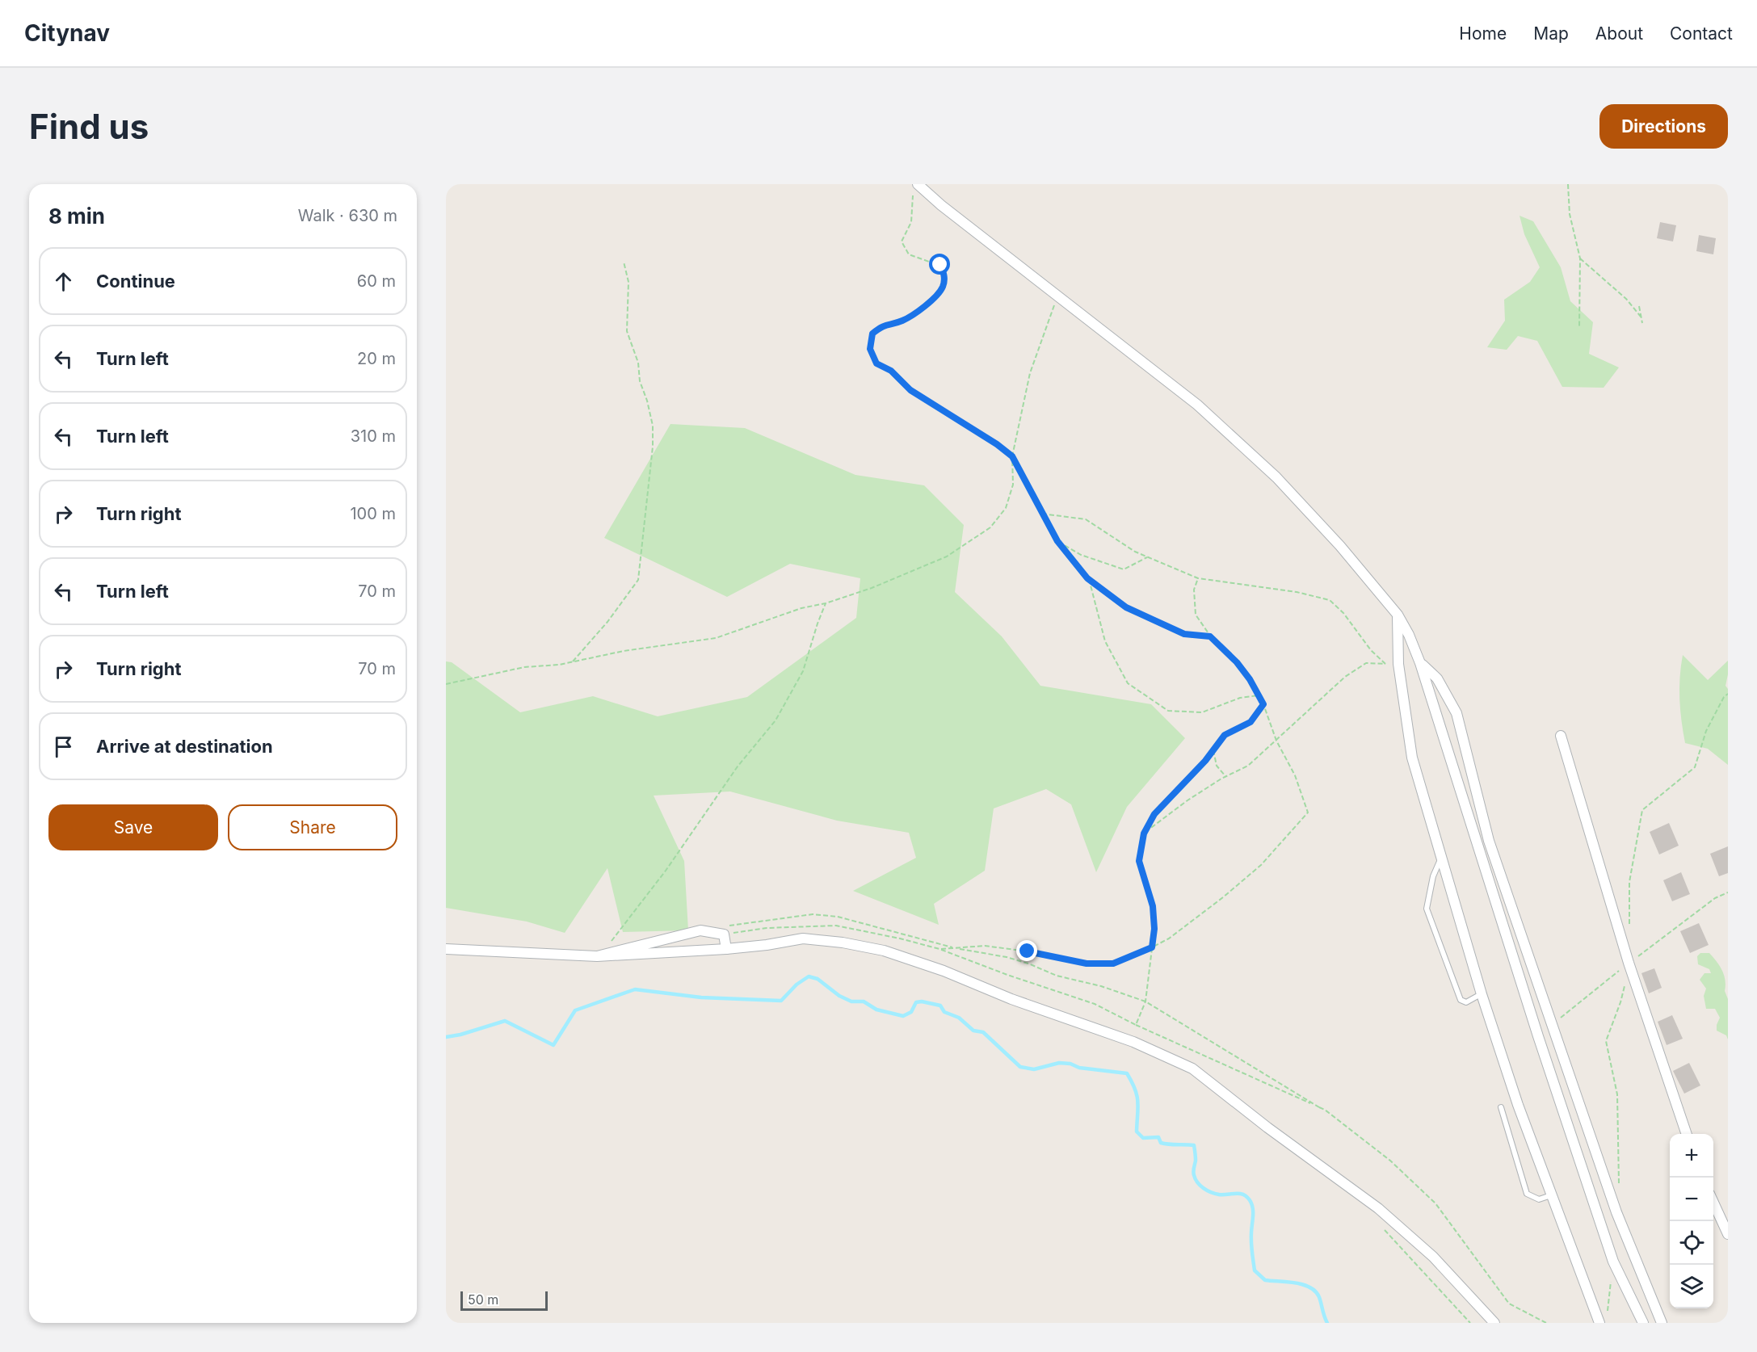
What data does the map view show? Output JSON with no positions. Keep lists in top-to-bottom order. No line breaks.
{"scale_bar":"50 m","page":{"header":"Citynav","nav":["Home","Map","About","Contact"],"buttons":["Directions",["Save","Share"]],"title":"Find us","heading":["8 min","Walk · 630 m"],"list":[["Continue","60 m"],["Turn left","20 m"],["Turn left","310 m"],["Turn right","100 m"],["Turn left","70 m"],["Turn right","70 m"],"Arrive at destination"],"map_buttons":["+","−"],"scale":"50 m"}}
